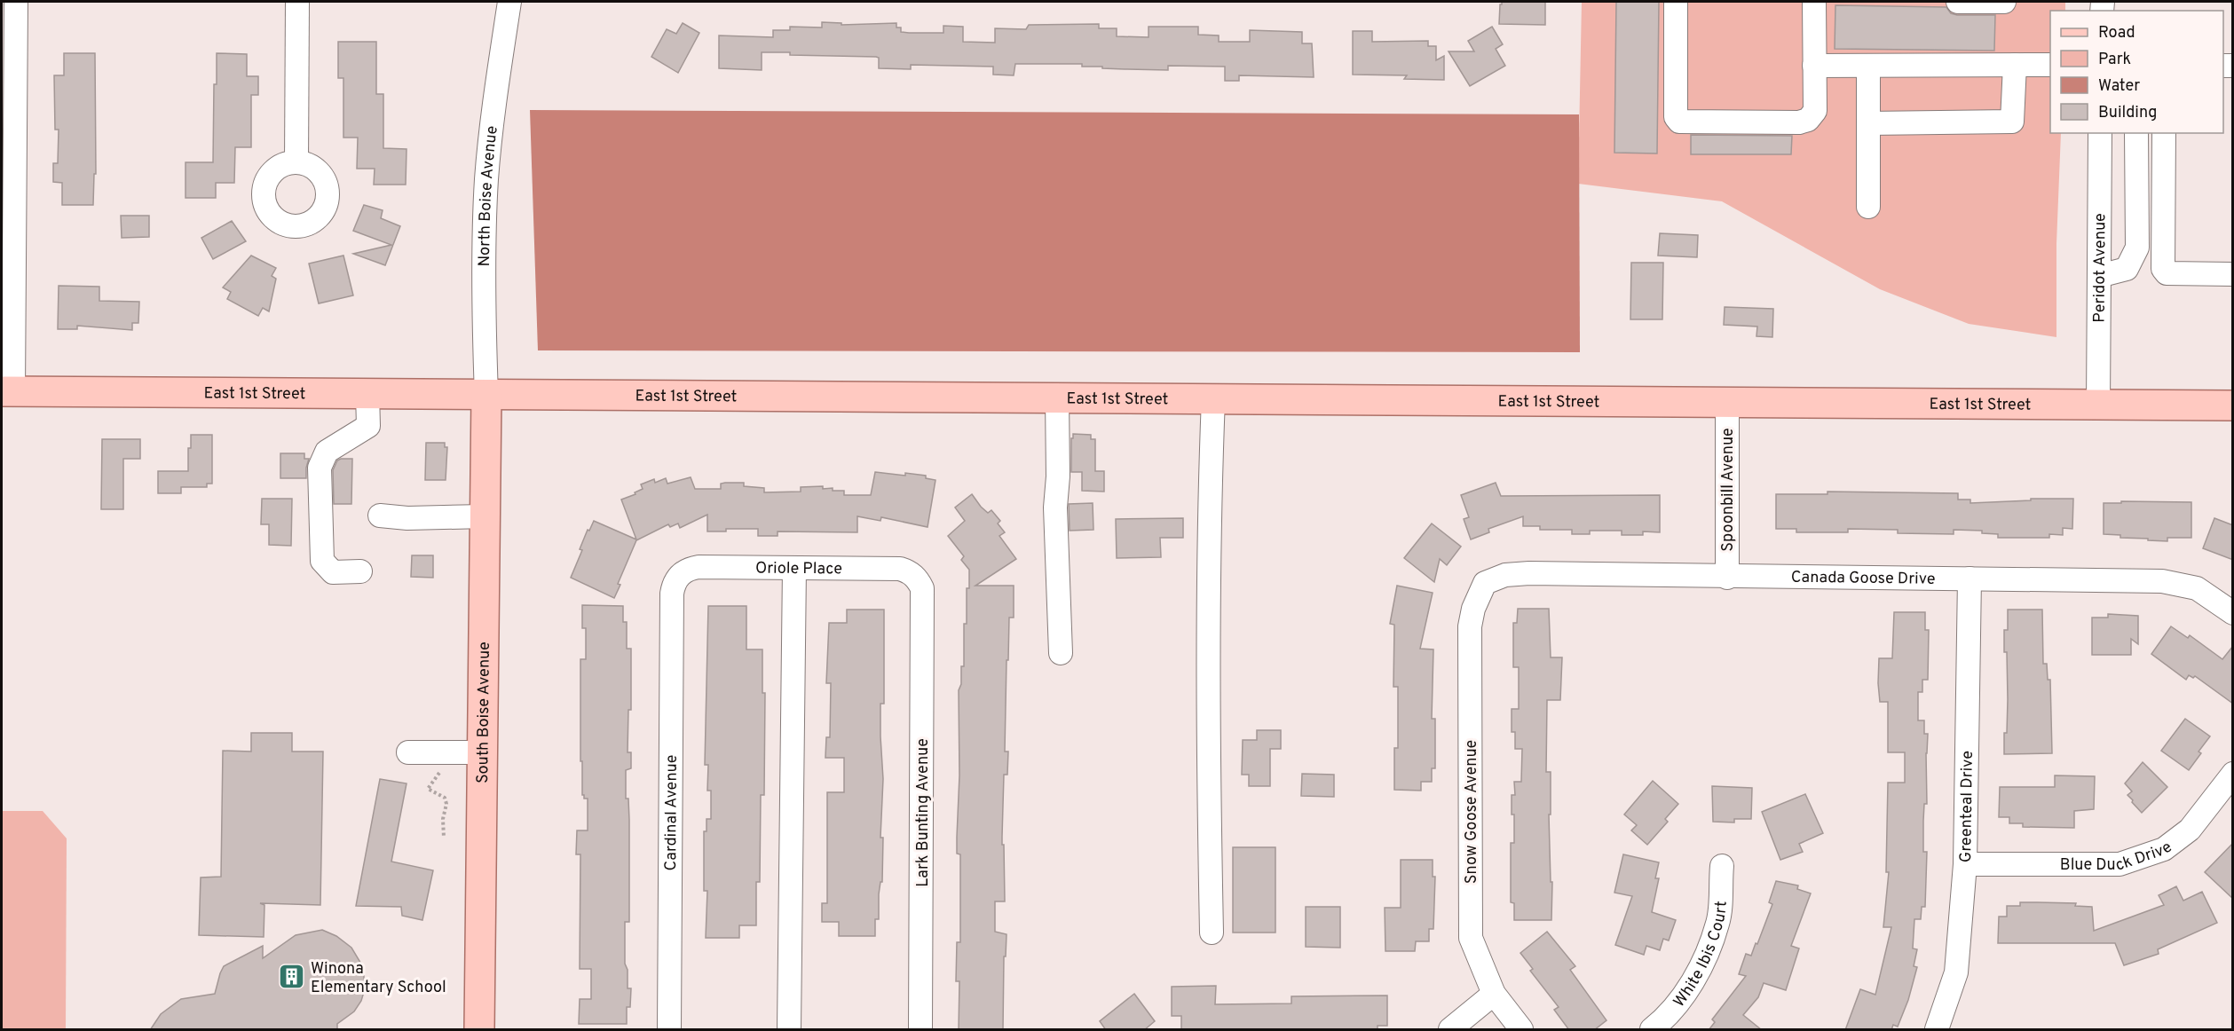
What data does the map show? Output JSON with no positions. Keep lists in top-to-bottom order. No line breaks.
{"streets":{"main road":["East 1st Street","South Boise Avenue"],"street":["North Boise Avenue","Peridot Avenue","Spoonbill Avenue","Oriole Place","Canada Goose Drive","Greenteal Drive","Cardinal Avenue","Snow Goose Avenue","Lark Bunting Avenue","Blue Duck Drive","White Ibis Court"]},"crossings":[["North Boise Avenue","East 1st Street"],["North Boise Avenue","South Boise Avenue"],["Peridot Avenue","East 1st Street"],["East 1st Street","Spoonbill Avenue"],["East 1st Street","South Boise Avenue"],["Spoonbill Avenue","Canada Goose Drive"],["Oriole Place","Cardinal Avenue"],["Oriole Place","Lark Bunting Avenue"],["Canada Goose Drive","Greenteal Drive"],["Canada Goose Drive","Snow Goose Avenue"],["Greenteal Drive","Blue Duck Drive"]],"places":{"building":["Winona Elementary School"]},"legend":["Road","Park","Water","Building"]}
